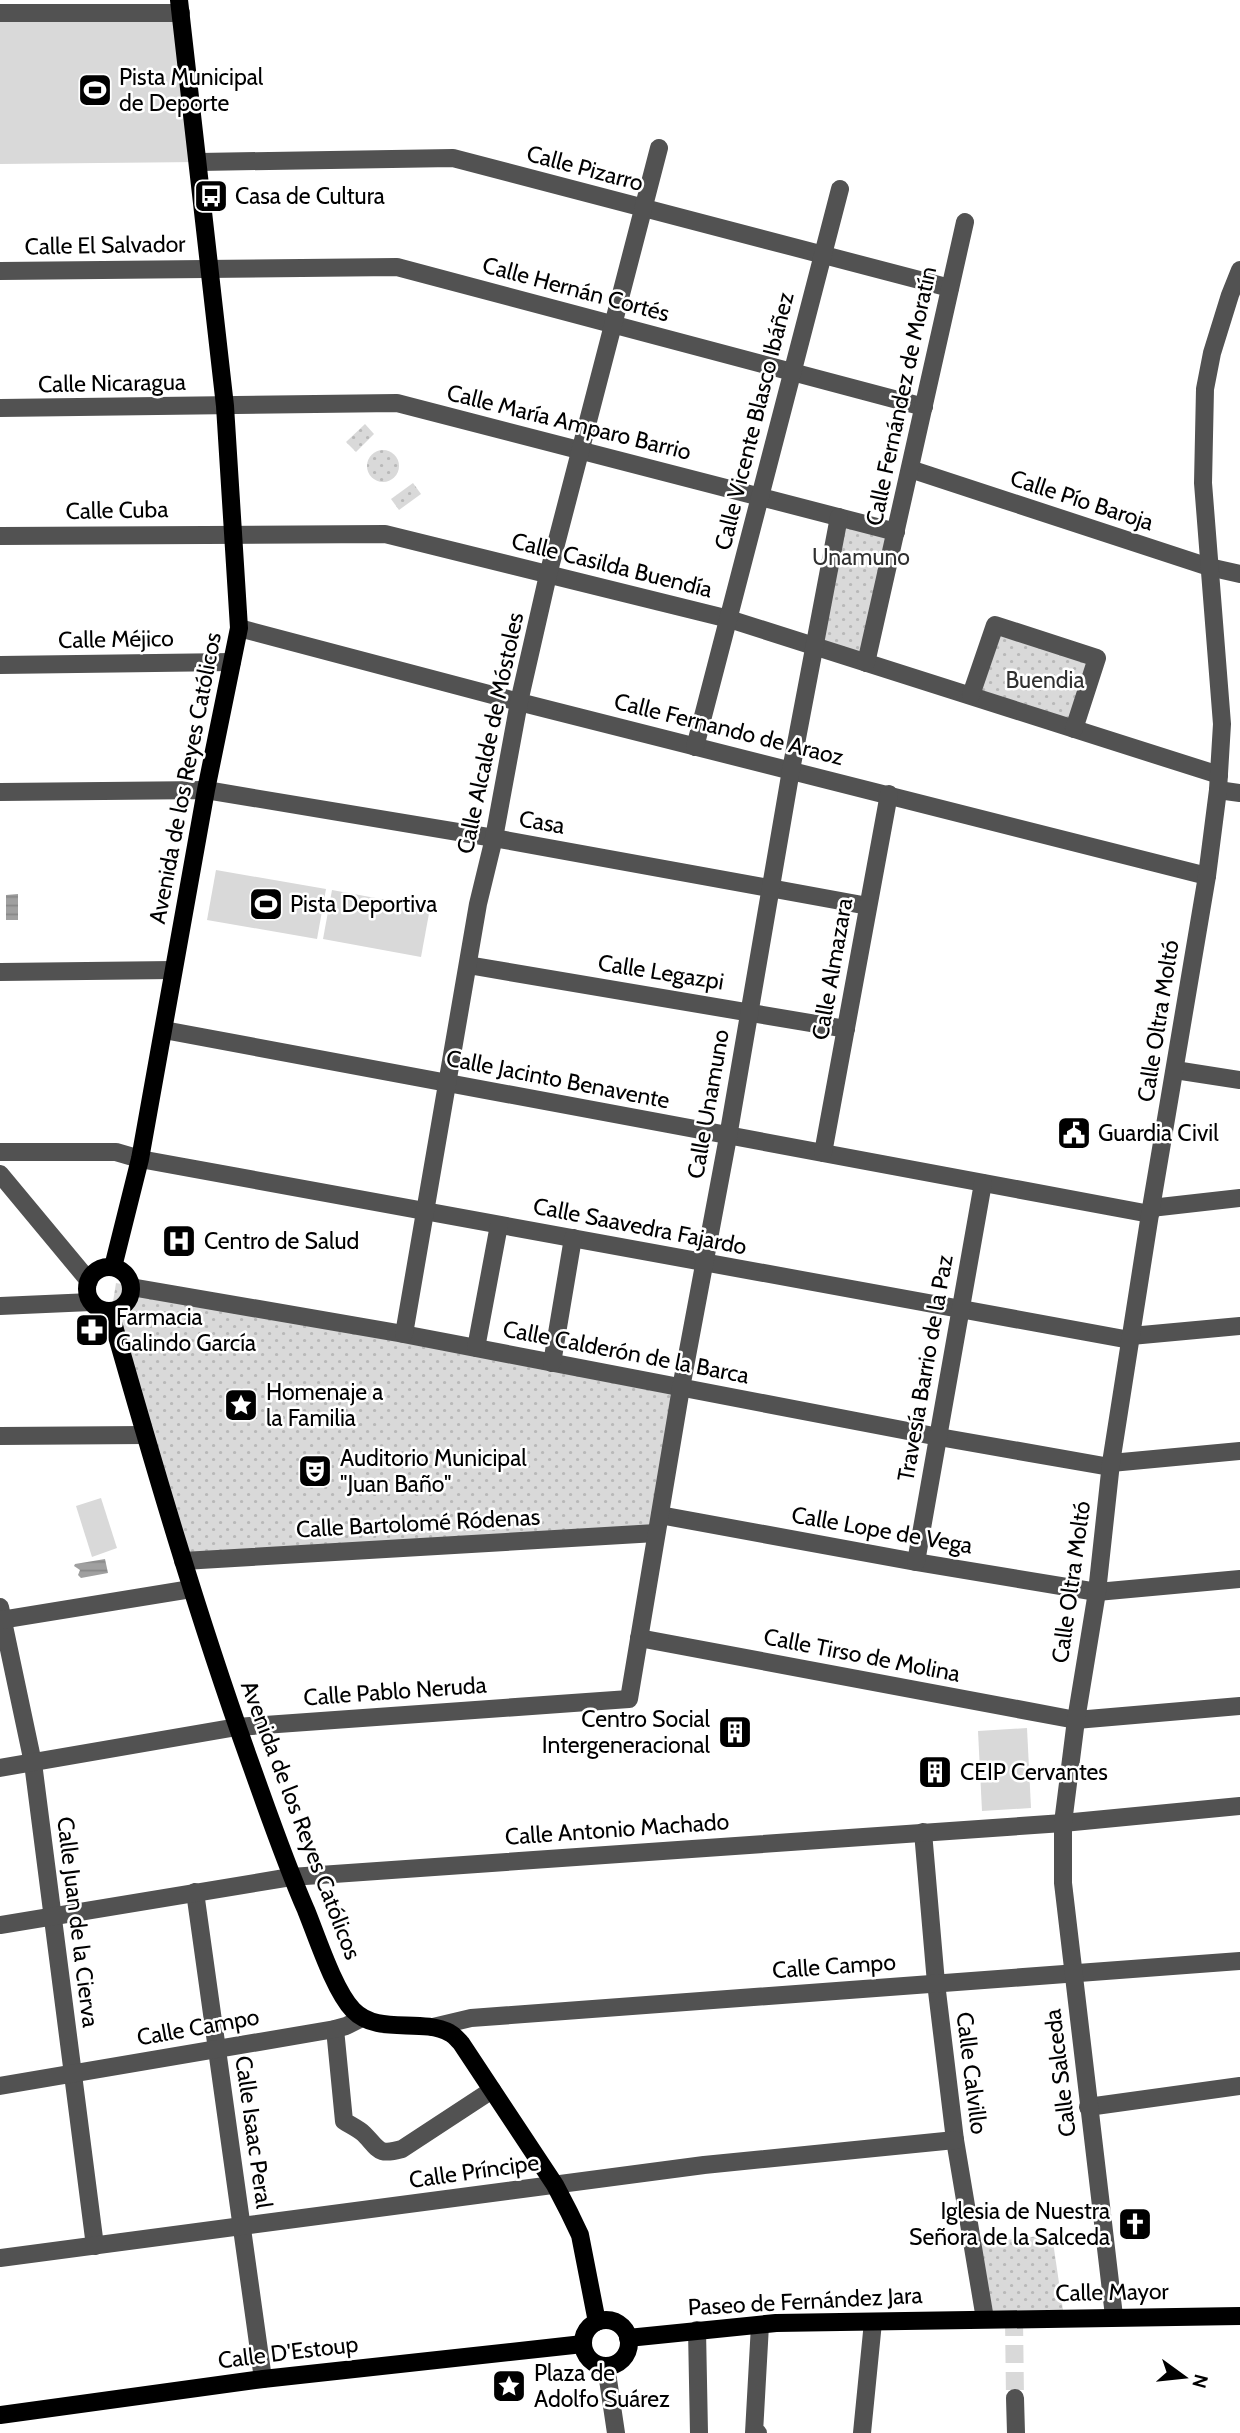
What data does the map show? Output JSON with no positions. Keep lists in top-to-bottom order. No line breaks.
{"streets":{"main road":["Avenida de los Reyes Católicos","Calle Mayor","Paseo de Fernández Jara","Calle D'Estoup"],"street":["Calle Pizarro","Calle El Salvador","Calle Hernán Cortés","Calle Nicaragua","Calle Fernández de Moratín","Calle Vicente Blasco Ibáñez","Calle María Amparo Barrio","Calle Pío Baroja","Calle Cuba","Calle Casilda Buendía","Calle Méjico","Calle Fernando de Araoz","Calle Alcalde de Móstoles","Casa","Calle Almazara","Calle Legazpi","Calle Oltra Moltó","Calle Jacinto Benavente","Calle Unamuno","Calle Saavedra Fajardo","Calle Calderón de la Barca","Travesía Barrio de la Paz","Calle Bartolomé Ródenas","Calle Lope de Vega","Calle Tirso de Molina","Calle Pablo Neruda","Calle Antonio Machado","Calle Juan de la Cierva","Calle Campo","Calle Calvillo","Calle Salceda","Calle Isaac Peral","Calle Príncipe"]},"crossings":[["Calle Pizarro","Calle Fernández de Moratín"],["Calle Pizarro","Calle Vicente Blasco Ibáñez"],["Calle Pizarro","Calle Alcalde de Móstoles"],["Calle Pizarro","Avenida de los Reyes Católicos"],["Calle El Salvador","Calle Hernán Cortés"],["Calle El Salvador","Avenida de los Reyes Católicos"],["Calle Hernán Cortés","Calle Fernández de Moratín"],["Calle Hernán Cortés","Calle Vicente Blasco Ibáñez"],["Calle Hernán Cortés","Calle Alcalde de Móstoles"],["Calle Hernán Cortés","Avenida de los Reyes Católicos"],["Calle Nicaragua","Calle María Amparo Barrio"],["Calle Nicaragua","Avenida de los Reyes Católicos"],["Calle Fernández de Moratín","Calle María Amparo Barrio"],["Calle Fernández de Moratín","Calle Pío Baroja"],["Calle Fernández de Moratín","Calle Casilda Buendía"],["Calle Vicente Blasco Ibáñez","Calle María Amparo Barrio"],["Calle Vicente Blasco Ibáñez","Calle Casilda Buendía"],["Calle Vicente Blasco Ibáñez","Calle Fernando de Araoz"],["Calle María Amparo Barrio","Calle Alcalde de Móstoles"],["Calle María Amparo Barrio","Avenida de los Reyes Católicos"],["Calle María Amparo Barrio","Calle Unamuno"],["Calle Pío Baroja","Calle Oltra Moltó"],["Calle Cuba","Calle Casilda Buendía"],["Calle Cuba","Avenida de los Reyes Católicos"],["Calle Casilda Buendía","Calle Alcalde de Móstoles"],["Calle Casilda Buendía","Avenida de los Reyes Católicos"],["Calle Casilda Buendía","Calle Oltra Moltó"],["Calle Casilda Buendía","Calle Unamuno"],["Calle Méjico","Avenida de los Reyes Católicos"],["Calle Fernando de Araoz","Calle Alcalde de Móstoles"],["Calle Fernando de Araoz","Avenida de los Reyes Católicos"],["Calle Fernando de Araoz","Calle Almazara"],["Calle Fernando de Araoz","Calle Oltra Moltó"],["Calle Fernando de Araoz","Calle Unamuno"],["Calle Alcalde de Móstoles","Casa"],["Calle Alcalde de Móstoles","Calle Legazpi"],["Calle Alcalde de Móstoles","Calle Jacinto Benavente"],["Calle Alcalde de Móstoles","Calle Saavedra Fajardo"],["Calle Alcalde de Móstoles","Calle Calderón de la Barca"],["Avenida de los Reyes Católicos","Casa"],["Avenida de los Reyes Católicos","Calle Jacinto Benavente"],["Avenida de los Reyes Católicos","Calle Saavedra Fajardo"],["Avenida de los Reyes Católicos","Calle Calderón de la Barca"],["Avenida de los Reyes Católicos","Calle Bartolomé Ródenas"],["Avenida de los Reyes Católicos","Calle Pablo Neruda"],["Avenida de los Reyes Católicos","Calle Antonio Machado"],["Avenida de los Reyes Católicos","Calle Campo"],["Casa","Calle Almazara"],["Casa","Calle Unamuno"],["Calle Almazara","Calle Legazpi"],["Calle Almazara","Calle Jacinto Benavente"],["Calle Legazpi","Calle Unamuno"],["Calle Oltra Moltó","Calle Jacinto Benavente"],["Calle Oltra Moltó","Calle Saavedra Fajardo"],["Calle Oltra Moltó","Calle Calderón de la Barca"],["Calle Oltra Moltó","Calle Lope de Vega"],["Calle Oltra Moltó","Calle Tirso de Molina"],["Calle Oltra Moltó","Calle Antonio Machado"],["Calle Oltra Moltó","Calle Salceda"],["Calle Jacinto Benavente","Calle Unamuno"],["Calle Jacinto Benavente","Travesía Barrio de la Paz"],["Calle Unamuno","Calle Saavedra Fajardo"],["Calle Unamuno","Calle Calderón de la Barca"],["Calle Unamuno","Calle Bartolomé Ródenas"],["Calle Unamuno","Calle Lope de Vega"],["Calle Unamuno","Calle Tirso de Molina"],["Calle Unamuno","Calle Pablo Neruda"],["Calle Saavedra Fajardo","Travesía Barrio de la Paz"],["Calle Calderón de la Barca","Travesía Barrio de la Paz"],["Travesía Barrio de la Paz","Calle Lope de Vega"],["Calle Pablo Neruda","Calle Juan de la Cierva"],["Calle Antonio Machado","Calle Juan de la Cierva"],["Calle Antonio Machado","Calle Calvillo"],["Calle Antonio Machado","Calle Salceda"],["Calle Antonio Machado","Calle Isaac Peral"],["Calle Juan de la Cierva","Calle Campo"],["Calle Juan de la Cierva","Calle Príncipe"],["Calle Campo","Calle Calvillo"],["Calle Campo","Calle Salceda"],["Calle Campo","Calle Isaac Peral"],["Calle Calvillo","Calle Príncipe"],["Calle Calvillo","Calle Mayor"],["Calle Calvillo","Paseo de Fernández Jara"],["Calle Salceda","Calle Mayor"],["Calle Isaac Peral","Calle Príncipe"],["Calle Isaac Peral","Calle D'Estoup"],["Calle Mayor","Paseo de Fernández Jara"],["Paseo de Fernández Jara","Calle D'Estoup"]],"parks":["Unamuno","Buendia"],"places":{"sports":["Pista Municipal de Deporte","Pista Deportiva"],"bus stop":["Casa de Cultura"],"public building":["Guardia Civil"],"hospital":["Centro de Salud"],"pharmacy":["Farmacia Galindo García"],"place":["Homenaje a la Familia","Plaza de Adolfo Suárez"],"theatre":["Auditorio Municipal \"Juan Baño\""],"building":["Centro Social Intergeneracional","CEIP Cervantes"],"church":["Iglesia de Nuestra Señora de la Salceda"]},"north":"right"}
